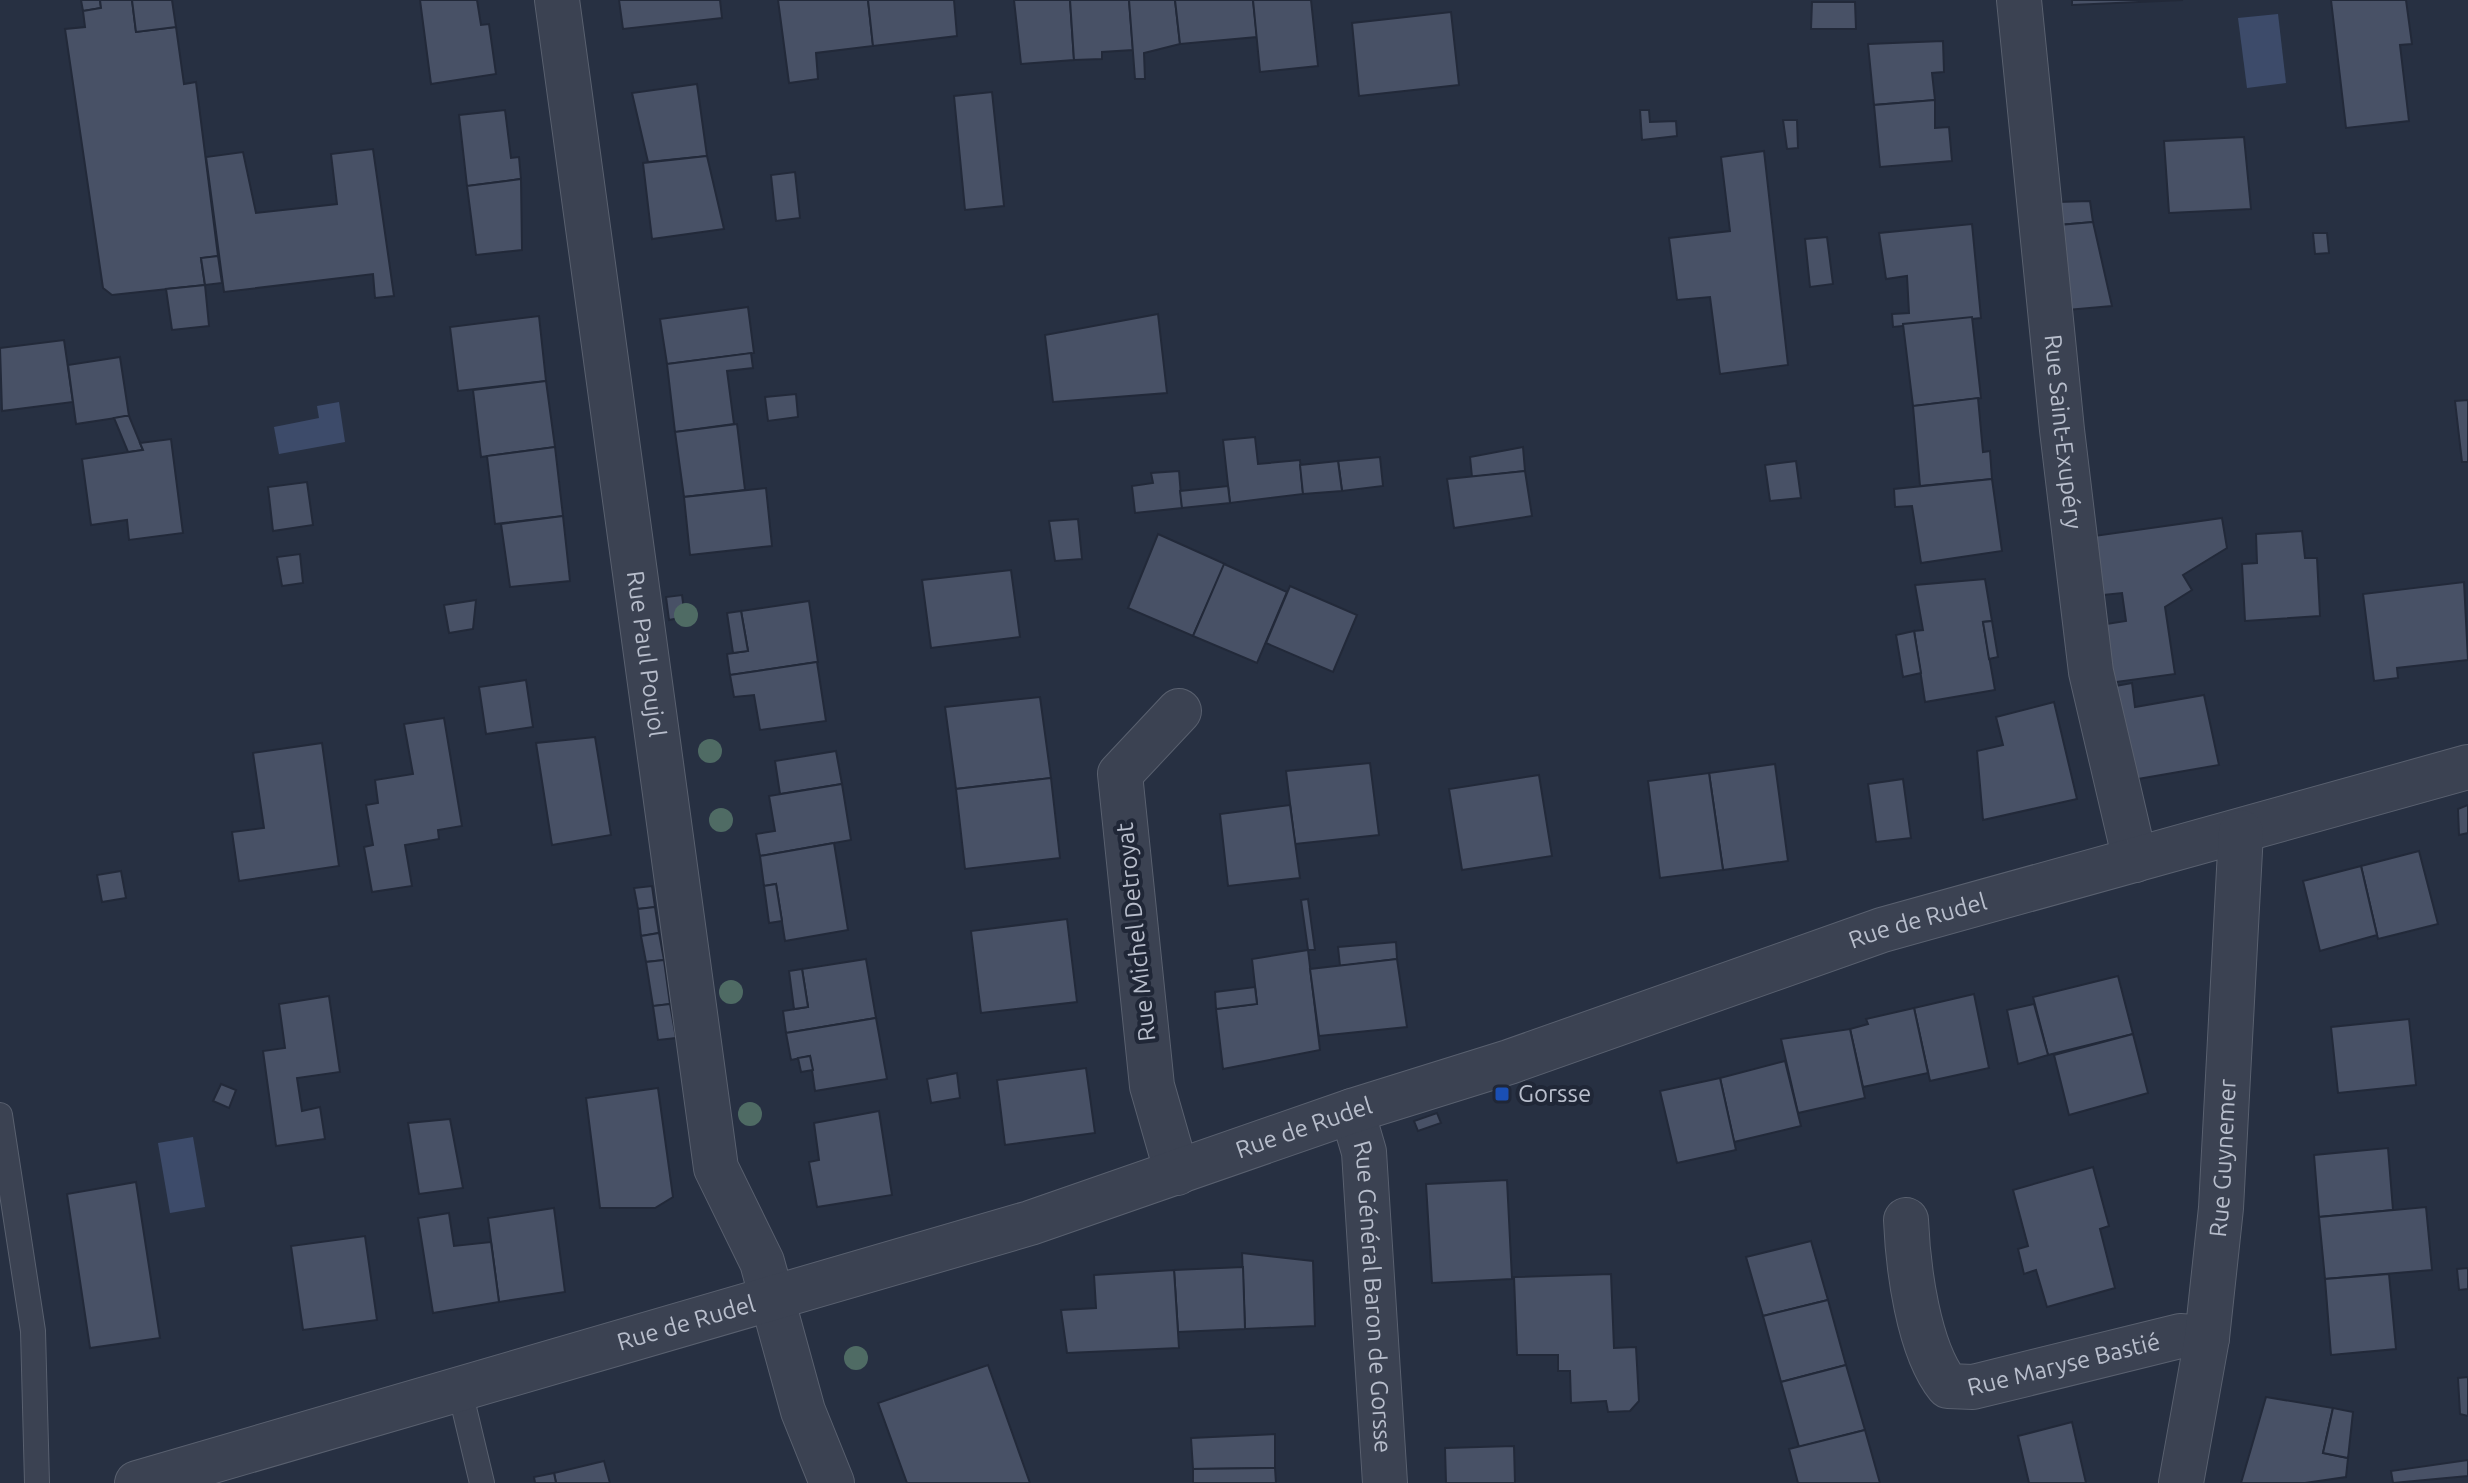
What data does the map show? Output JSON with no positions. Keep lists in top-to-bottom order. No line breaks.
{"streets":{"street":["Rue Saint-Exupéry","Rue Paul Poujol","Rue de Rudel","Rue Michel Detroyat","Rue Guynemer","Rue Général Baron de Gorsse","Rue Maryse Bastié"]},"crossings":[["Rue Saint-Exupéry","Rue de Rudel"],["Rue Paul Poujol","Rue de Rudel"],["Rue de Rudel","Rue Michel Detroyat"],["Rue de Rudel","Rue Guynemer"],["Rue de Rudel","Rue Général Baron de Gorsse"],["Rue Guynemer","Rue Maryse Bastié"]],"places":{"transit":["Gorsse"]}}
